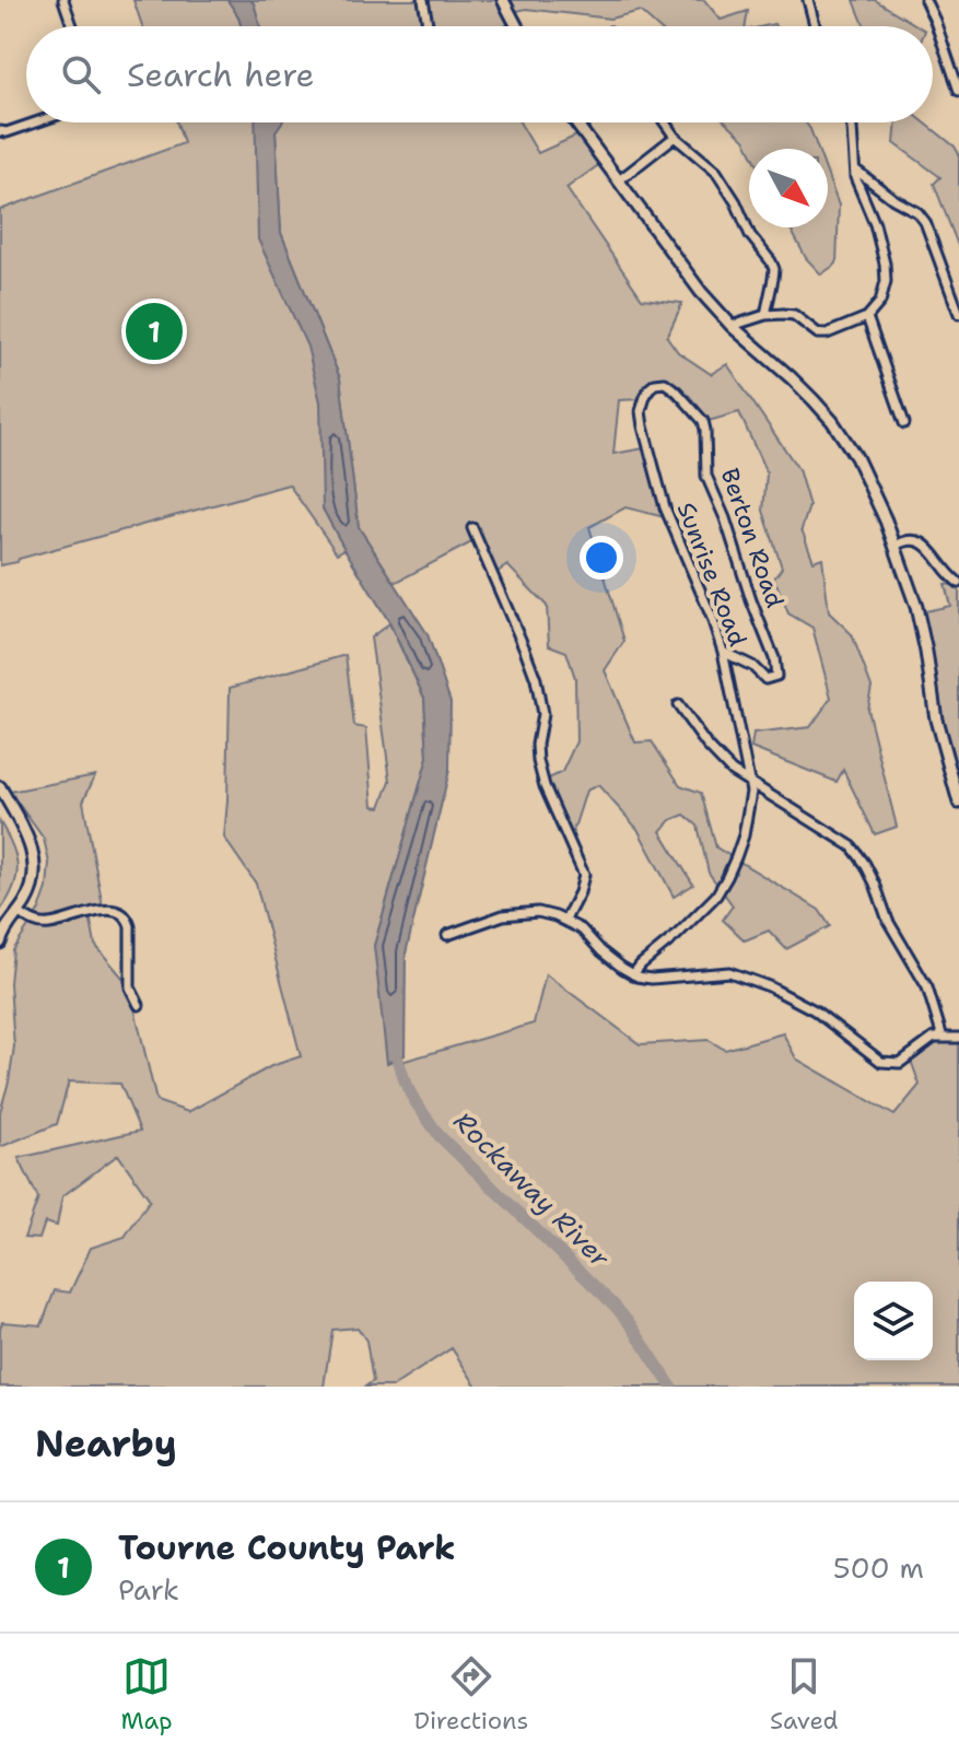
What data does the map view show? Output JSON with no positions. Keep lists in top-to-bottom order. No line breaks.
{"streets":{"street":["Berton Road","Sunrise Road"]},"crossings":[["Berton Road","Sunrise Road"]],"water":["Rockaway River"],"north":"bottom right","page":{"search":"Search here","pins":"1","heading":"Nearby","list":[{"mark":"1","name":"Tourne County Park","note":"Park","value":"500 m"}],"nav":["Map","Directions","Saved"]}}
